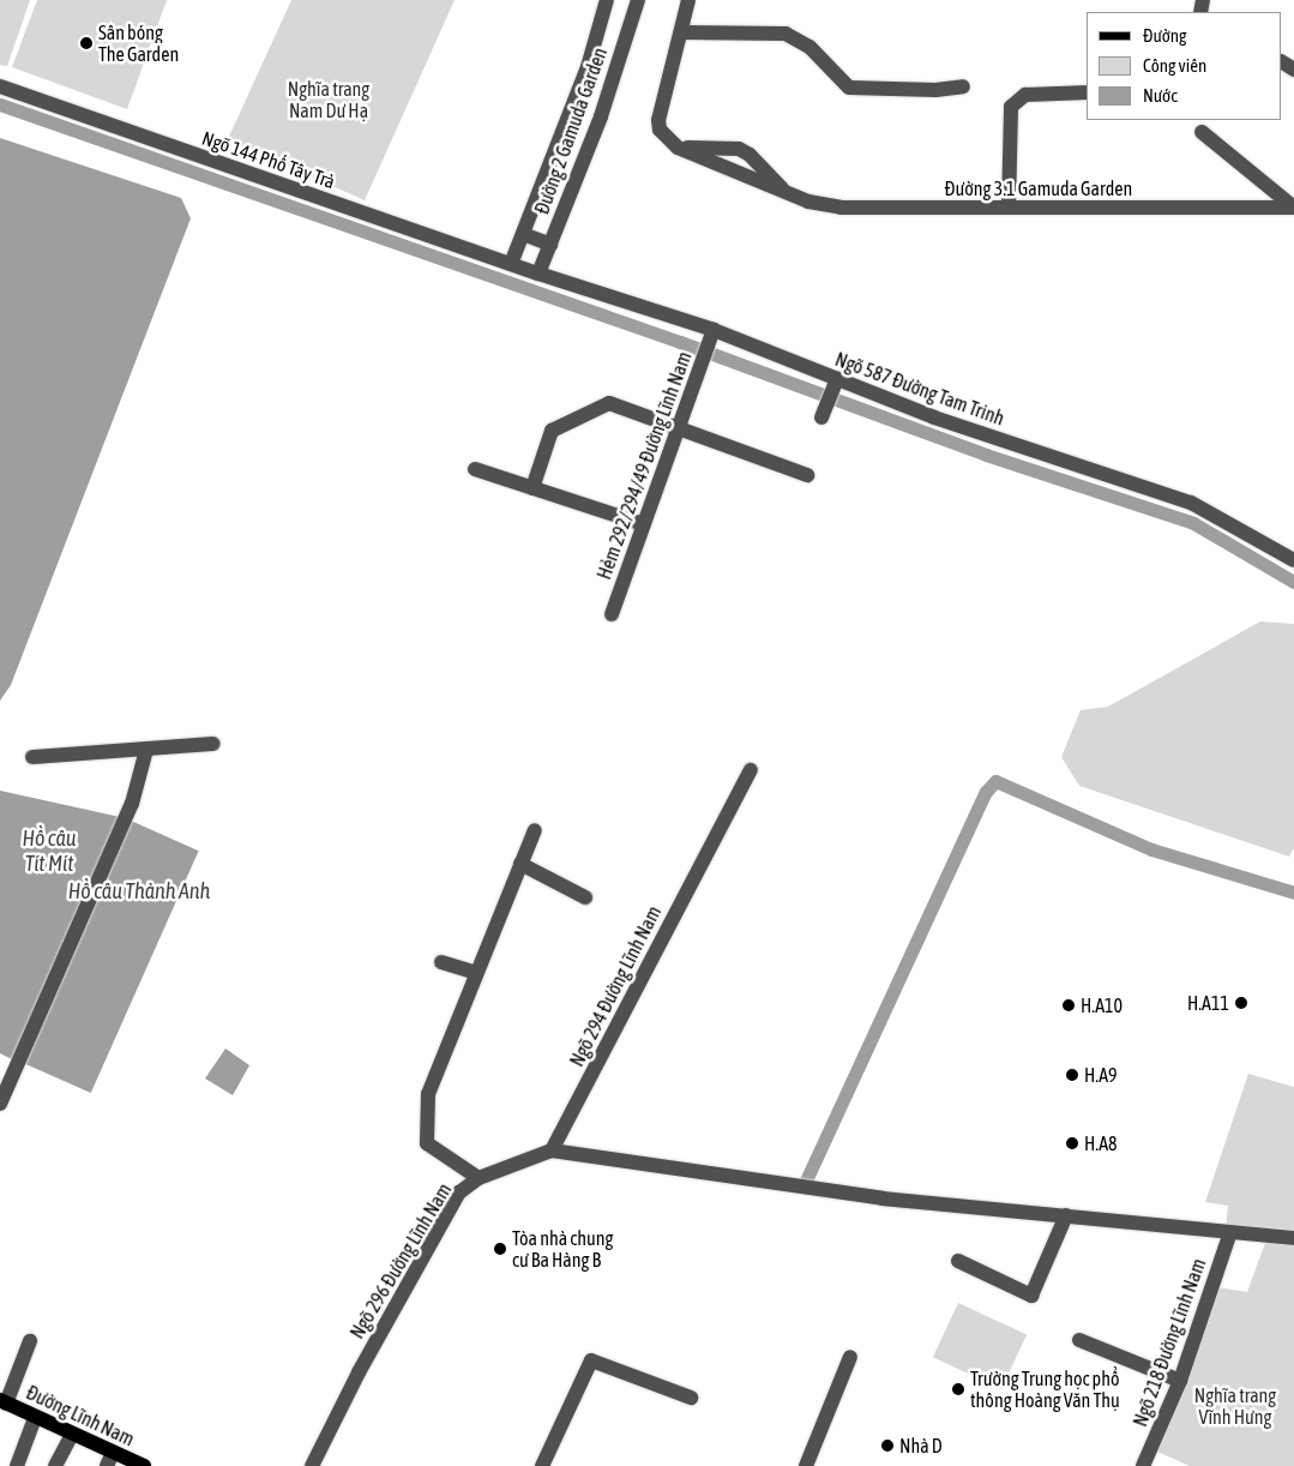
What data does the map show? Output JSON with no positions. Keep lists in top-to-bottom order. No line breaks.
{"streets":{"main road":["Đường Lĩnh Nam"],"street":["Đường 2 Gamuda Garden","Ngõ 144 Phố Tây Trà","Đường 3.1 Gamuda Garden","Ngõ 587 Đường Tam Trinh","Hẻm 292/294/49 Đường Lĩnh Nam","Ngõ 294 Đường Lĩnh Nam","Ngõ 296 Đường Lĩnh Nam","Ngõ 218 Đường Lĩnh Nam"]},"crossings":[["Đường 2 Gamuda Garden","Ngõ 144 Phố Tây Trà"],["Đường 2 Gamuda Garden","Ngõ 587 Đường Tam Trinh"],["Ngõ 144 Phố Tây Trà","Ngõ 587 Đường Tam Trinh"],["Ngõ 587 Đường Tam Trinh","Hẻm 292/294/49 Đường Lĩnh Nam"]],"water":["Hồ câu Tít Mít","Hồ câu Thành Anh"],"parks":["Nghĩa trang Nam Dư Hạ","Nghĩa trang Vĩnh Hưng"],"places":["Sân bóng The Garden","H.A11","H.A10","H.A9","H.A8","Tòa nhà chung cư Ba Hàng B","Trường Trung học phổ thông Hoàng Văn Thụ","Nhà D"],"legend":["Đường","Công viên","Nước"]}
